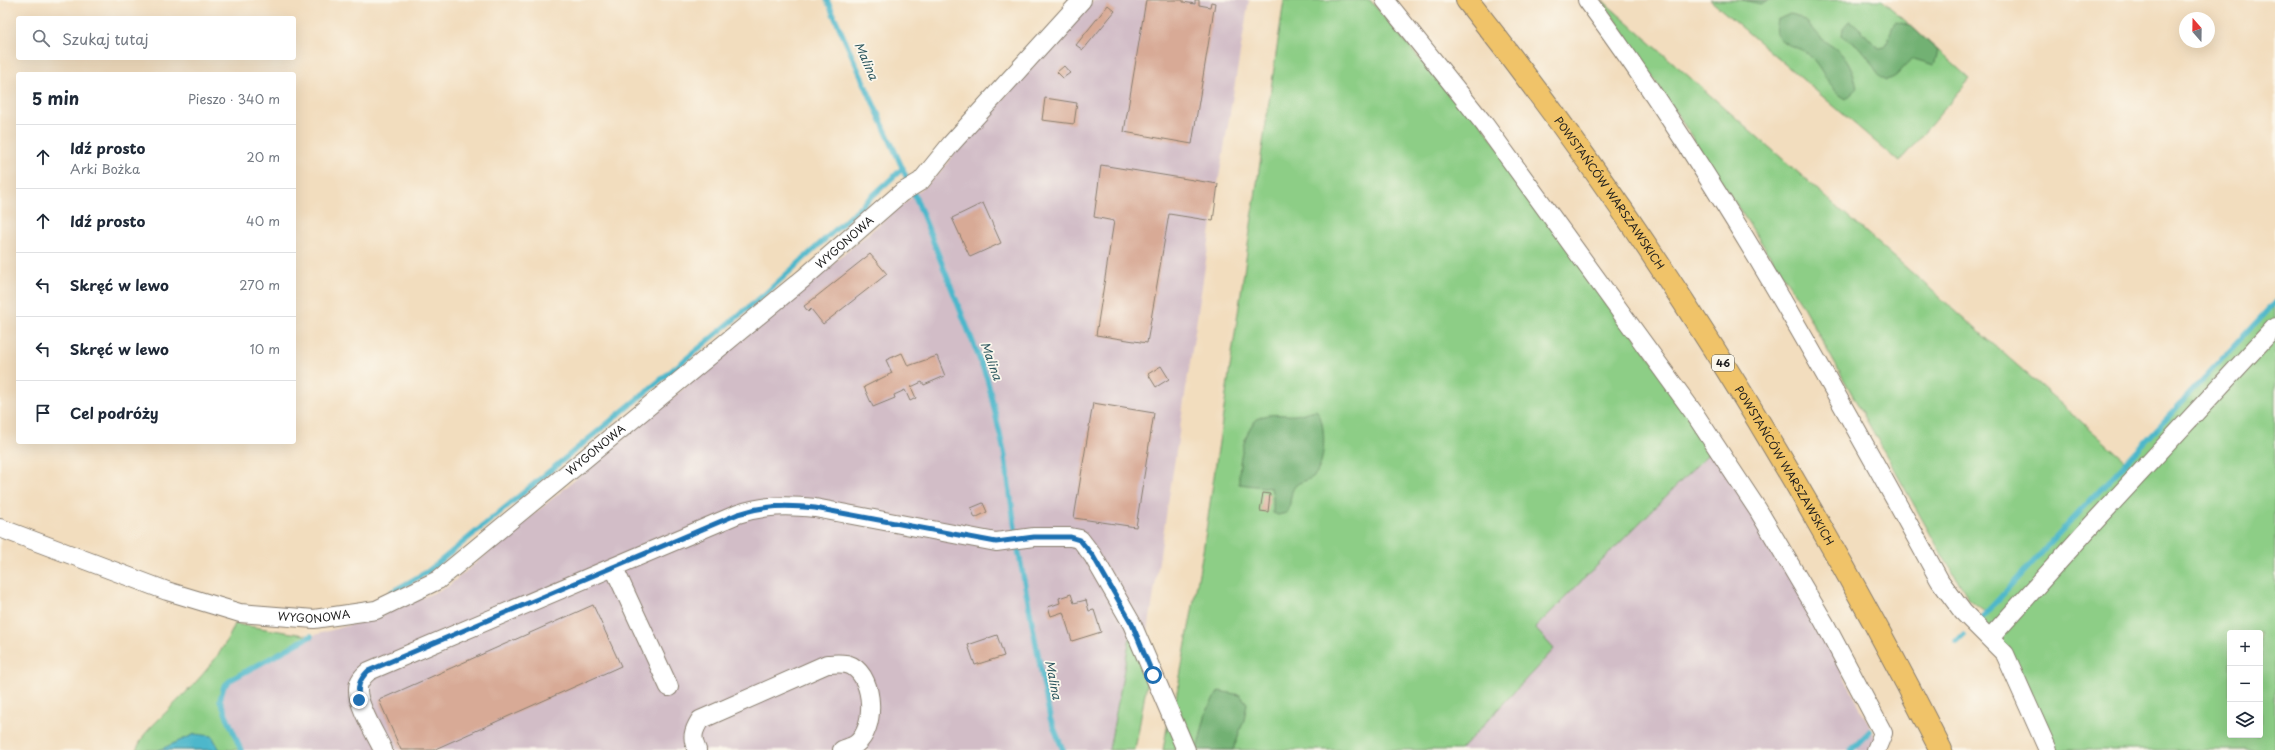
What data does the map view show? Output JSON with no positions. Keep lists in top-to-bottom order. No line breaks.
{"streets":{"main road":["POWSTAŃCÓW WARSZAWSKICH","46"],"street":["WYGONOWA"]},"water":["Malina"],"north":"top","page":{"search":"Szukaj tutaj","heading":["5 min","Pieszo · 340 m"],"list":[["Idź prosto","Arki Bożka","20 m"],["Idź prosto","40 m"],["Skręć w lewo","270 m"],["Skręć w lewo","10 m"],"Cel podróży"],"map_buttons":["+","−"]}}
